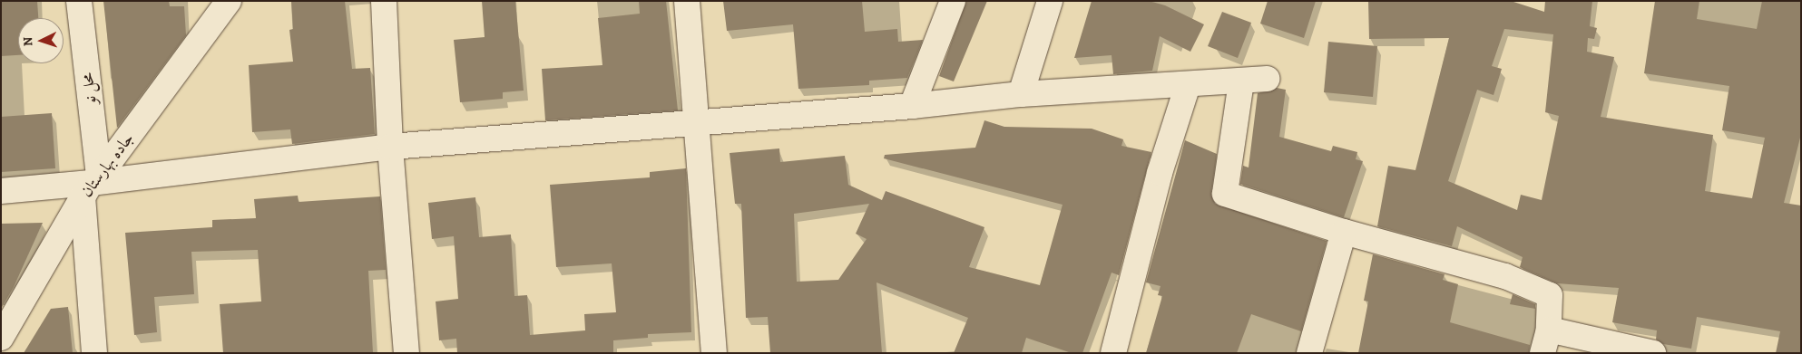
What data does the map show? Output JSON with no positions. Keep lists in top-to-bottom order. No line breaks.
{"streets":{"street":["محل نو","جاده بهارستان"]},"crossings":[["محل نو","جاده بهارستان"]],"north":"left"}
